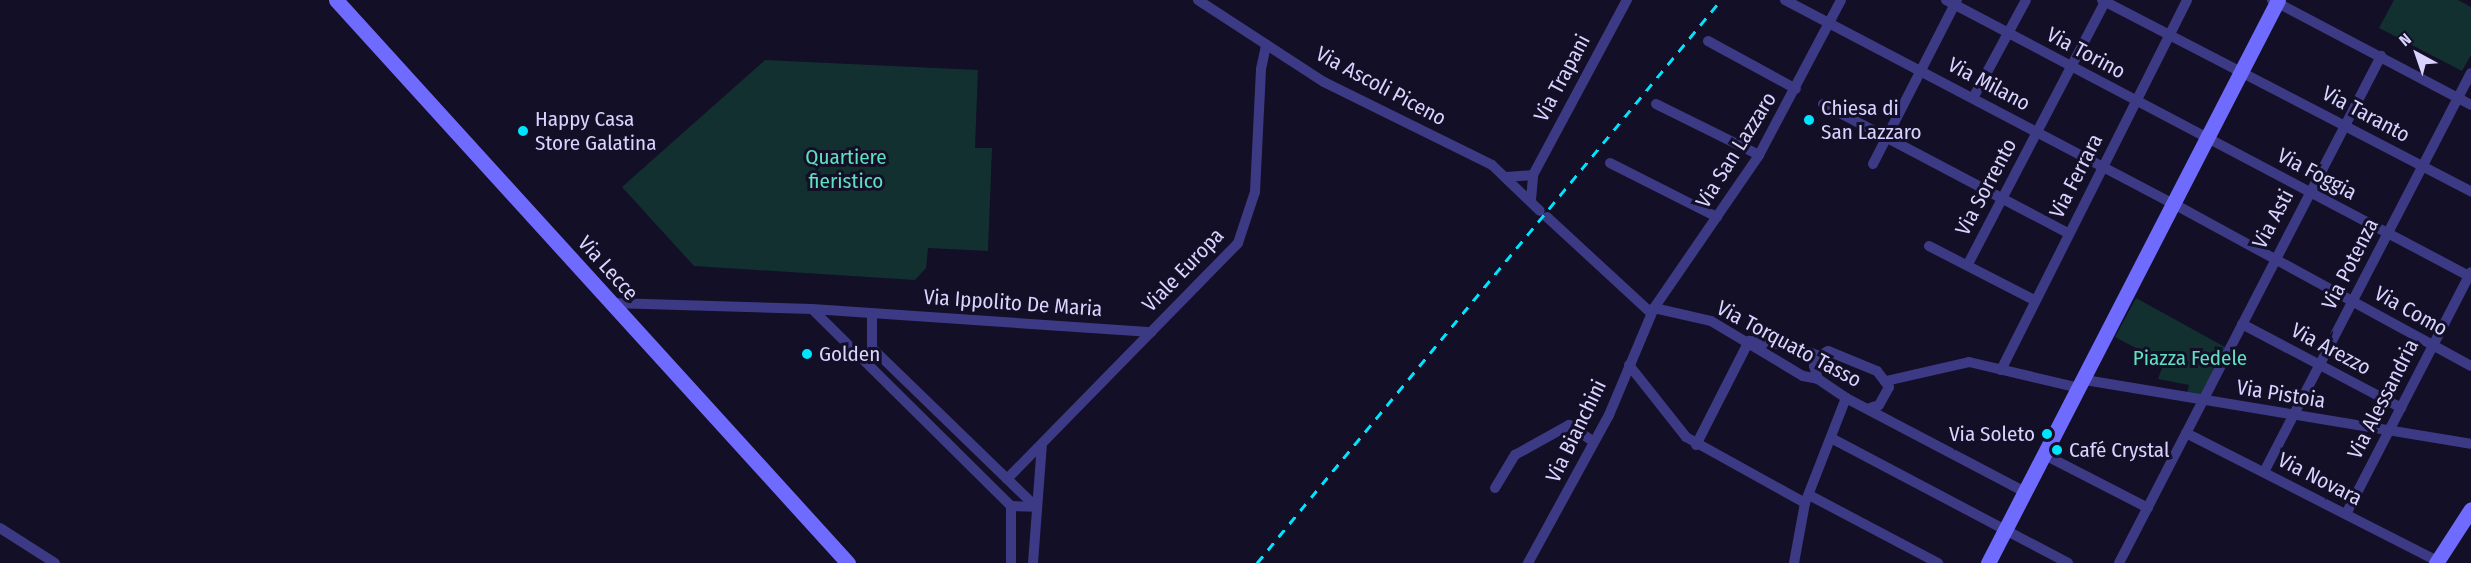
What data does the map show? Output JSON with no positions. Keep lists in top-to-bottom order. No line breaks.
{"streets":{"main road":["Via Lecce"],"street":["Via Torino","Via Trapani","Via Milano","Via Ascoli Piceno","Via Taranto","Via San Lazzaro","Via Foggia","Via Ferrara","Via Sorrento","Via Asti","Via Potenza","Viale Europa","Via Ippolito De Maria","Via Como","Via Torquato Tasso","Via Arezzo","Via Pistoia","Via Alessandria","Via Bianchini","Via Novara"]},"crossings":[["Via Torino","Via Foggia"],["Via Torino","Via Ferrara"],["Via Torino","Via Sorrento"],["Via Trapani","Via Ascoli Piceno"],["Via Milano","Via San Lazzaro"],["Via Milano","Via Ferrara"],["Via Milano","Via Sorrento"],["Via Milano","Via Como"],["Via Ascoli Piceno","Viale Europa"],["Via Ascoli Piceno","Via Torquato Tasso"],["Via Taranto","Via Ferrara"],["Via Taranto","Via Sorrento"],["Via Taranto","Via Asti"],["Via Taranto","Via Potenza"],["Via San Lazzaro","Via Torquato Tasso"],["Via San Lazzaro","Via Bianchini"],["Via Foggia","Via Asti"],["Via Foggia","Via Potenza"],["Via Foggia","Via Alessandria"],["Via Ferrara","Via Pistoia"],["Via Asti","Via Como"],["Via Asti","Via Arezzo"],["Via Asti","Via Pistoia"],["Via Asti","Via Novara"],["Via Potenza","Via Como"],["Via Potenza","Via Arezzo"],["Via Potenza","Via Pistoia"],["Via Potenza","Via Novara"],["Via Lecce","Via Ippolito De Maria"],["Viale Europa","Via Ippolito De Maria"],["Via Como","Via Alessandria"],["Via Torquato Tasso","Via Bianchini"],["Via Arezzo","Via Alessandria"],["Via Pistoia","Via Alessandria"],["Via Alessandria","Via Novara"]],"parks":["Quartiere fieristico","Piazza Fedele"],"places":["Chiesa di San Lazzaro","Happy Casa Store Galatina","Golden","Via Soleto","Café Crystal"],"north":"top left"}
